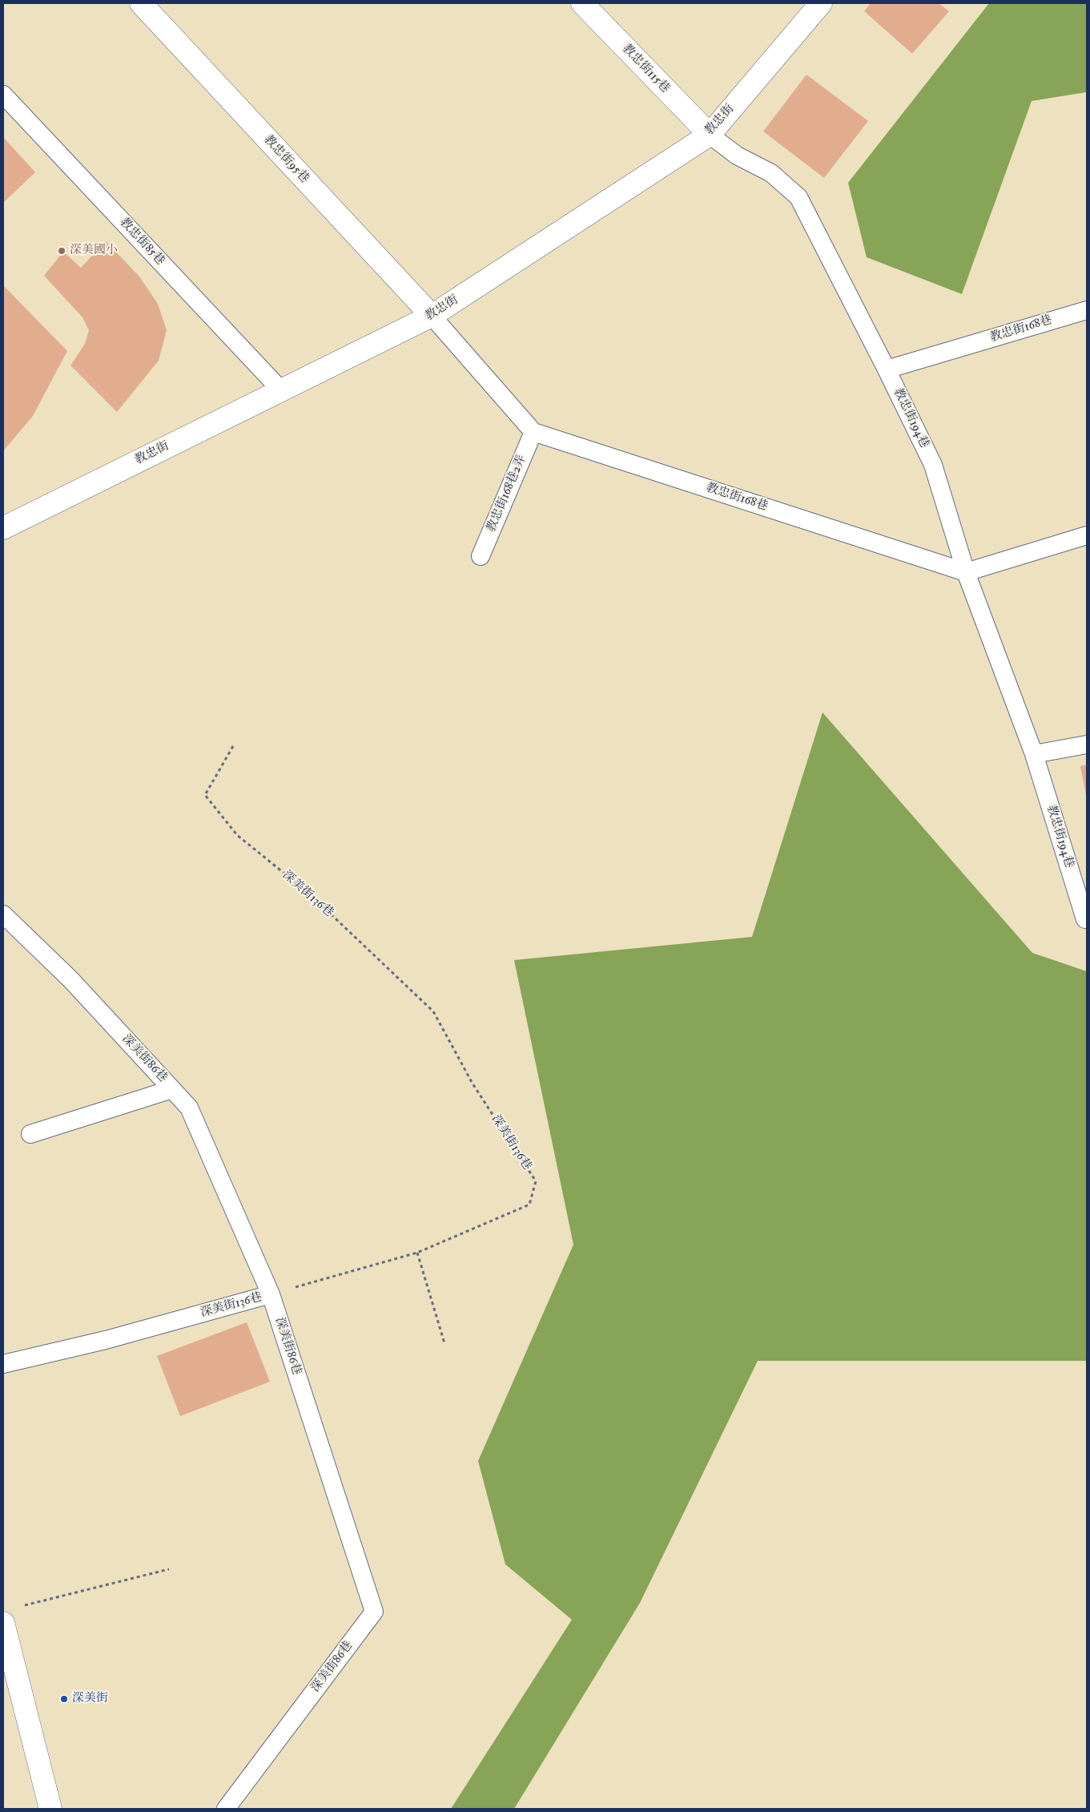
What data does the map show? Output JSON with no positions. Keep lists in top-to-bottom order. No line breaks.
{"streets":{"street":["教忠街115巷","教忠街","教忠街95巷"],"lane":["教忠街85巷","教忠街168巷","教忠街194巷","教忠街168巷2弄","深美街136巷","深美街86巷"]},"crossings":[["教忠街115巷","教忠街"],["教忠街115巷","教忠街194巷"],["教忠街","教忠街95巷"],["教忠街","教忠街85巷"],["教忠街","教忠街194巷"],["教忠街168巷","教忠街194巷"],["教忠街168巷","教忠街168巷2弄"],["深美街136巷","深美街86巷"]],"places":["深美國小","深美街"]}
